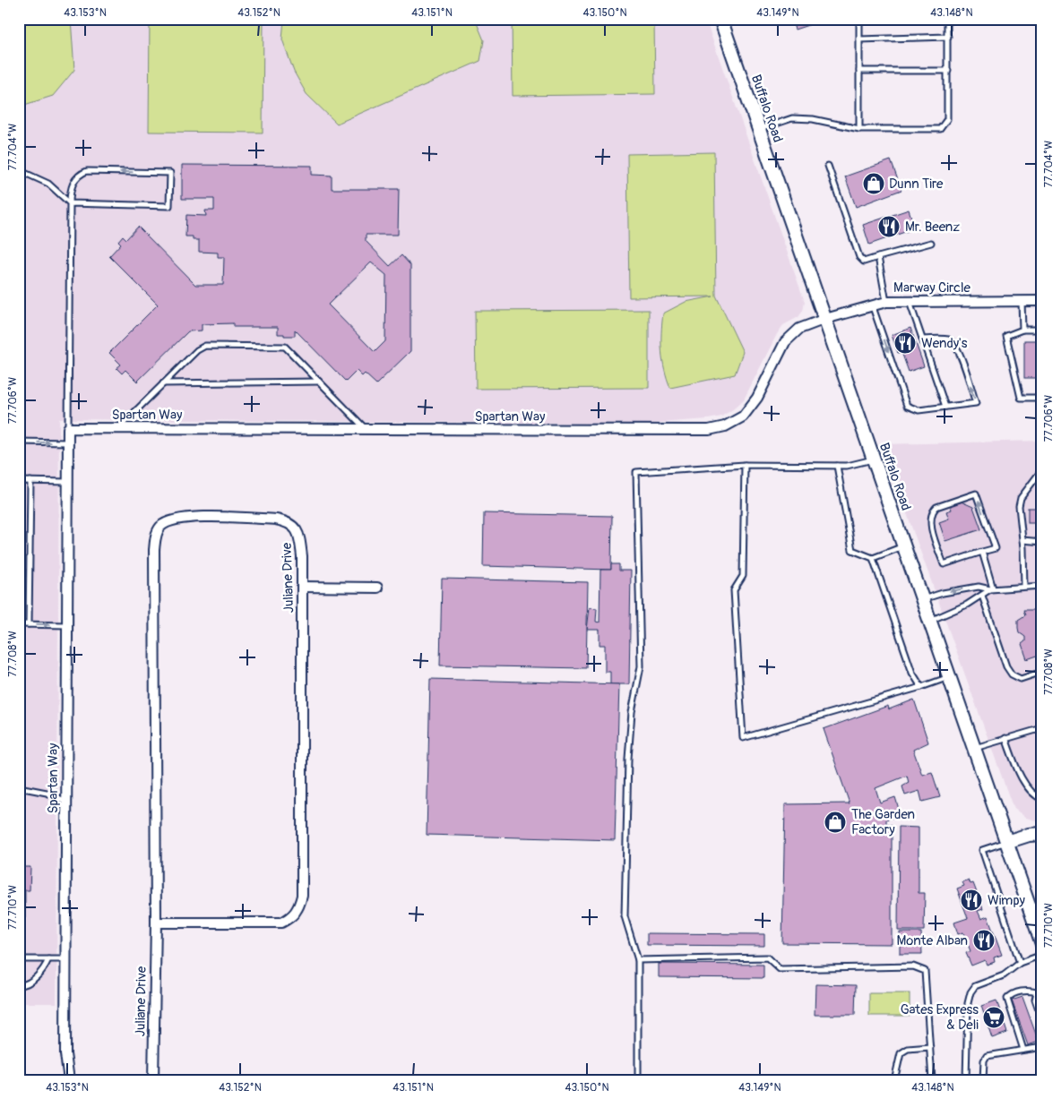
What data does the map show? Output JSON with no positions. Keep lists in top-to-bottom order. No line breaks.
{"streets":{"main road":["Buffalo Road"],"street":["Marway Circle","Spartan Way","Juliane Drive"]},"crossings":[["Buffalo Road","Marway Circle"],["Buffalo Road","Spartan Way"],["Marway Circle","Spartan Way"]],"places":{"shop":["Dunn Tire","The Garden Factory"],"restaurant":["Mr. Beenz","Wendy's","Wimpy","Monte Alban"],"supermarket":["Gates Express & Deli"]},"coordinates":["43.153°N","43.152°N","43.151°N","43.150°N","43.149°N","43.148°N","77.704°W","77.706°W","77.708°W","77.710°W"]}
